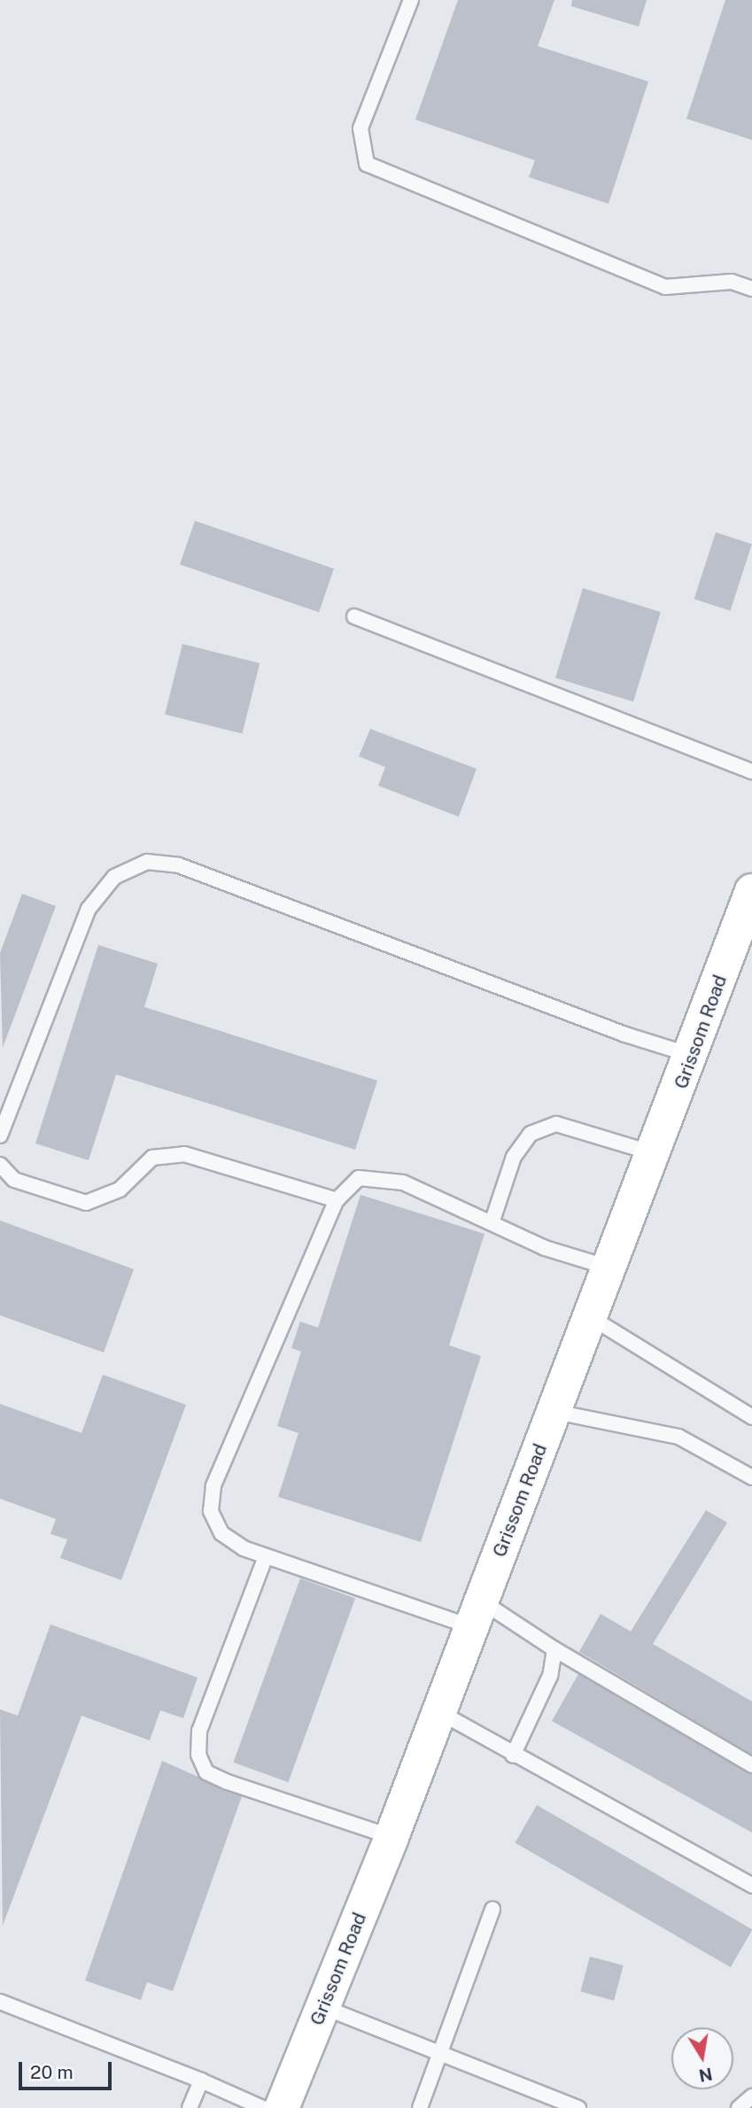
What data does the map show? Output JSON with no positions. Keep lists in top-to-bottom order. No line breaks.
{"streets":{"main road":["Grissom Road"]},"scale_bar":"20 m","north":"bottom"}
